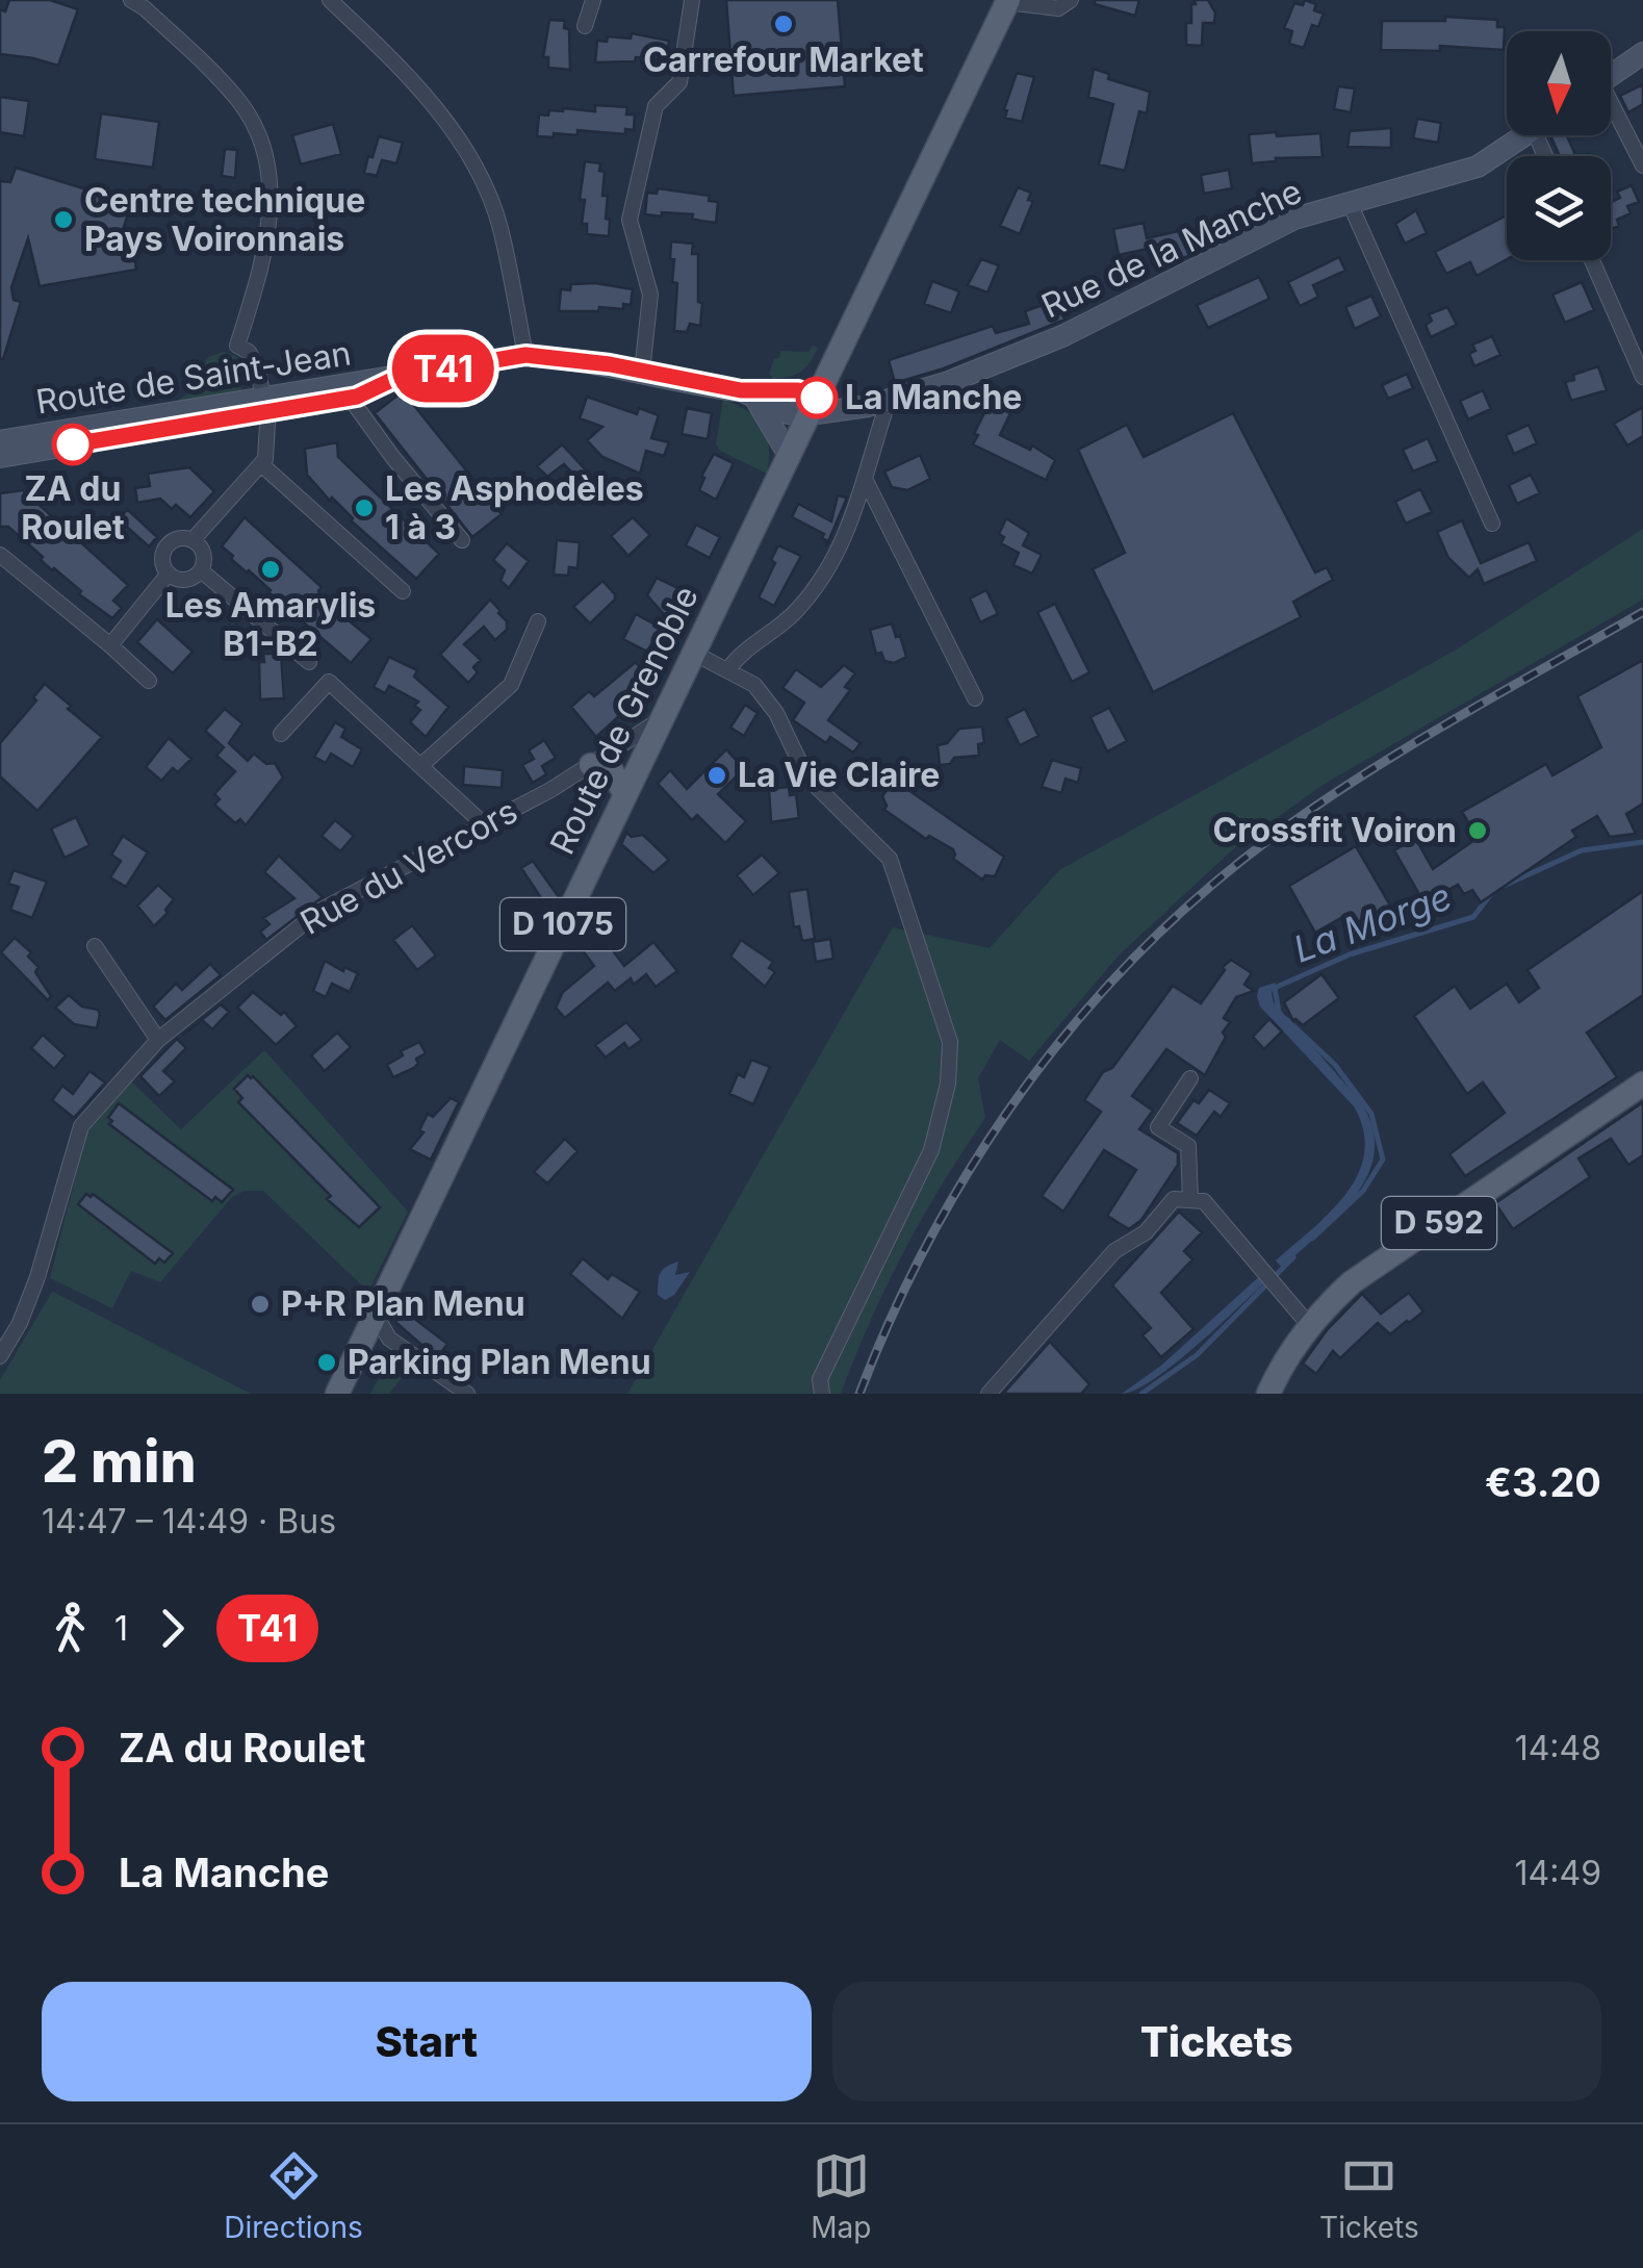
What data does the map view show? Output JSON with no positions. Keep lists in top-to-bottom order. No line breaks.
{"streets":{"main road":["Rue de la Manche","Route de Saint-Jean","Route de Grenoble","D 1075","D 592"],"street":["Rue du Vercors"]},"crossings":[["Rue de la Manche","Route de Saint-Jean"],["Rue de la Manche","Route de Grenoble"],["Rue de la Manche","D 1075"],["Route de Saint-Jean","Route de Grenoble"],["Route de Saint-Jean","D 1075"],["Route de Grenoble","Rue du Vercors"],["Route de Grenoble","D 1075"]],"water":["La Morge"],"places":["Carrefour Market","Centre technique Pays Voironnais","La Manche","ZA du Roulet","Les Asphodèles 1 à 3","Les Amarylis B1-B2","La Vie Claire","Crossfit Voiron","P+R Plan Menu","Parking Plan Menu"],"lines":["bus line T41"],"north":"bottom","page":{"on_map":"T41","heading":["2 min","14:47 – 14:49 · Bus","€3.20"],"legs":["1","T41"],"list":[{"name":"ZA du Roulet","value":"14:48"},{"name":"La Manche","value":"14:49"}],"buttons":["Start","Tickets"],"tabs":["Directions","Map","Tickets"]}}
